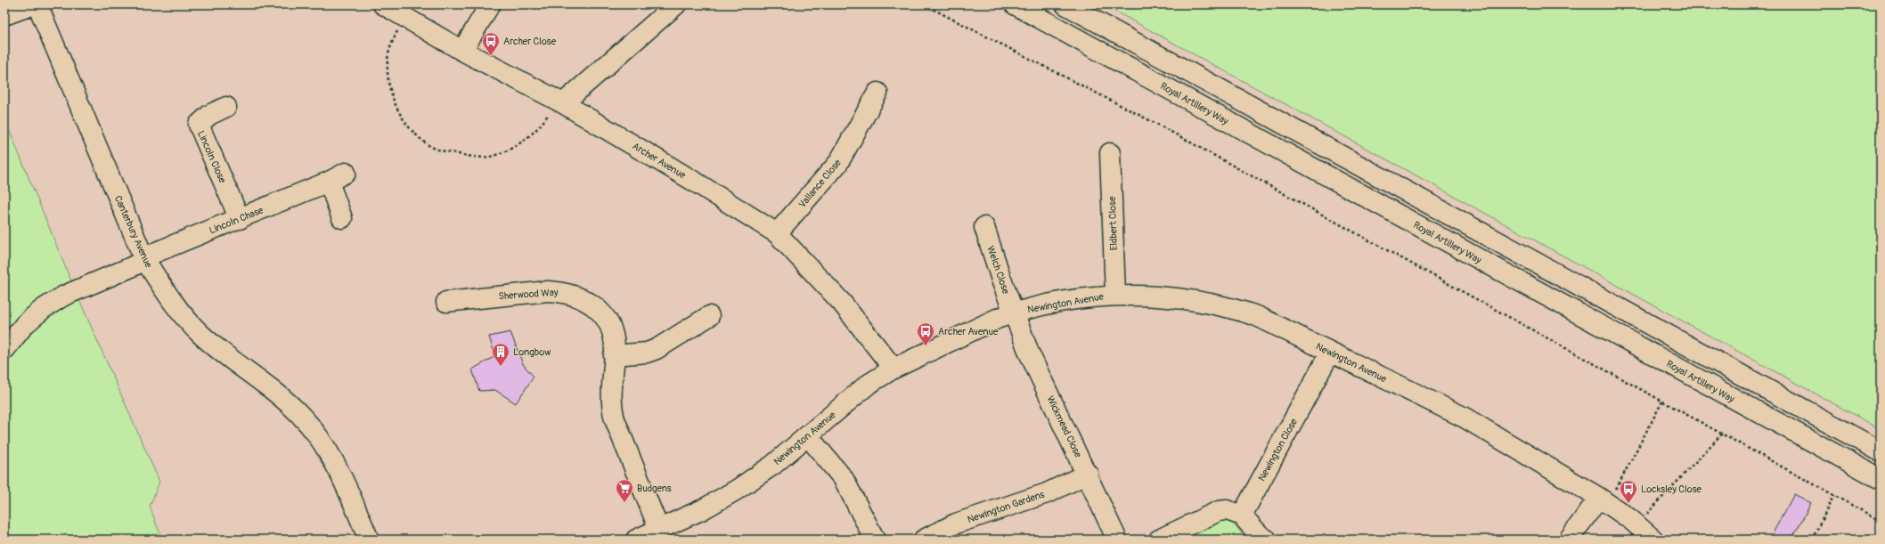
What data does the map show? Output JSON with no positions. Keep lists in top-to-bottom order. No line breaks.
{"streets":{"street":["Royal Artillery Way","Lincoln Close","Archer Avenue","Vallance Close","Lincoln Chase","Eldbert Close","Canterbury Avenue","Welch Close","Sherwood Way","Newington Avenue","Wickmead Close","Newington Close","Newington Gardens"]},"crossings":[["Lincoln Close","Lincoln Chase"],["Archer Avenue","Vallance Close"],["Archer Avenue","Newington Avenue"],["Lincoln Chase","Canterbury Avenue"],["Eldbert Close","Newington Avenue"],["Welch Close","Newington Avenue"],["Welch Close","Wickmead Close"],["Sherwood Way","Newington Avenue"],["Newington Avenue","Wickmead Close"],["Newington Avenue","Newington Close"],["Wickmead Close","Newington Gardens"]],"places":{"bus stop":["Archer Close","Archer Avenue","Locksley Close"],"building":["Longbow"],"supermarket":["Budgens"]}}
